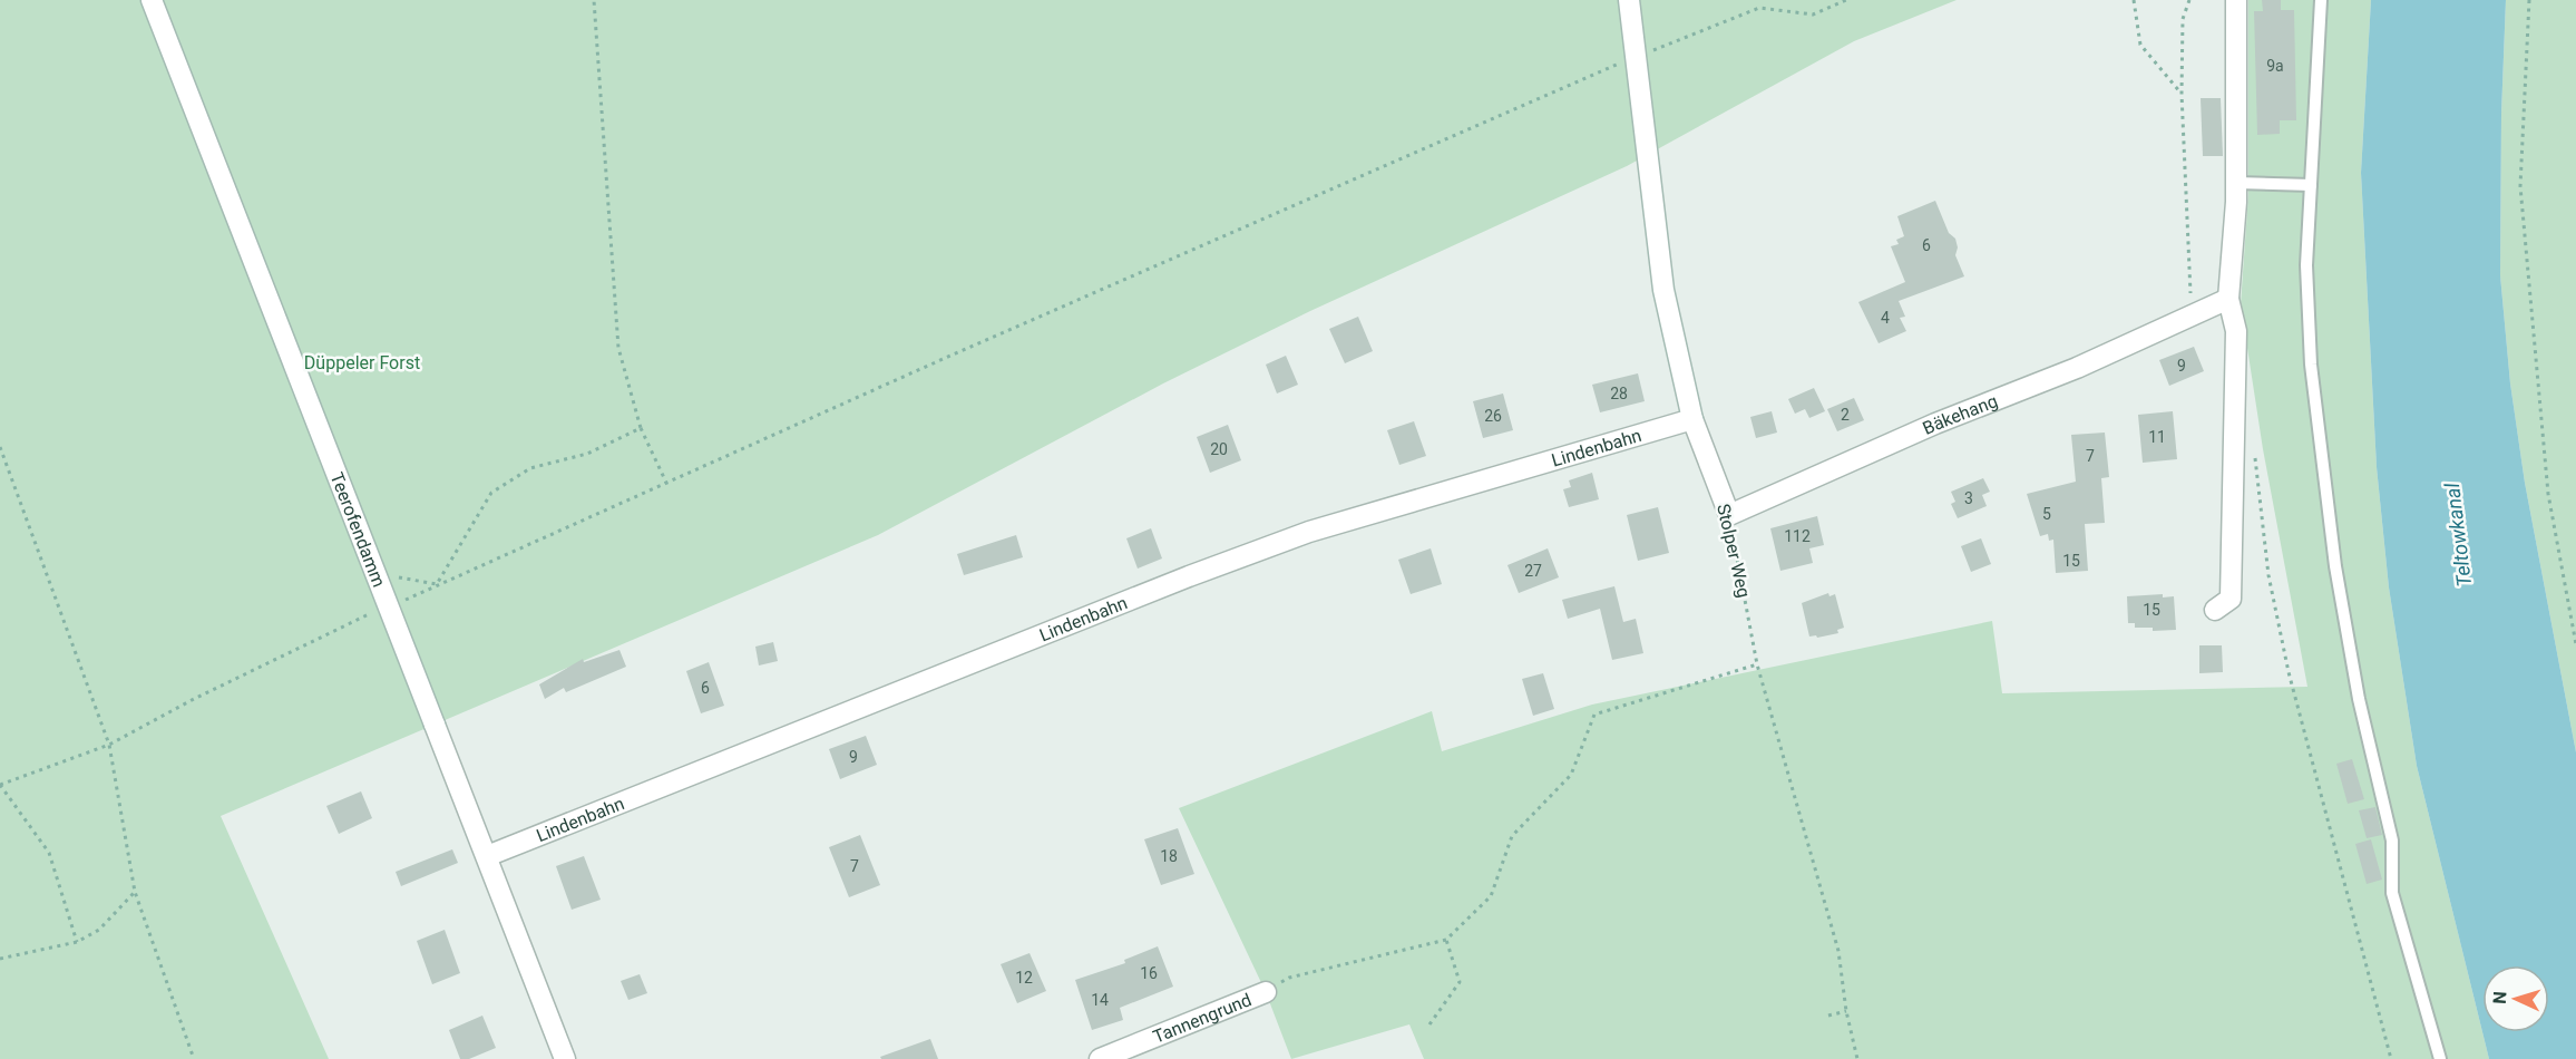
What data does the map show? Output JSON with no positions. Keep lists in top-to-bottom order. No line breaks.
{"streets":{"street":["Bäkehang","Lindenbahn","Teerofendamm","Stolper Weg","Tannengrund"]},"crossings":[["Bäkehang","Stolper Weg"],["Lindenbahn","Teerofendamm"],["Lindenbahn","Stolper Weg"]],"water":["Teltowkanal"],"parks":["Düppeler Forst"],"house_numbers":["9a","6","4","9","28","2","26","11","20","7","3","5","112","15","27","15","6","9","18","7","16","12","14"],"north":"left"}
